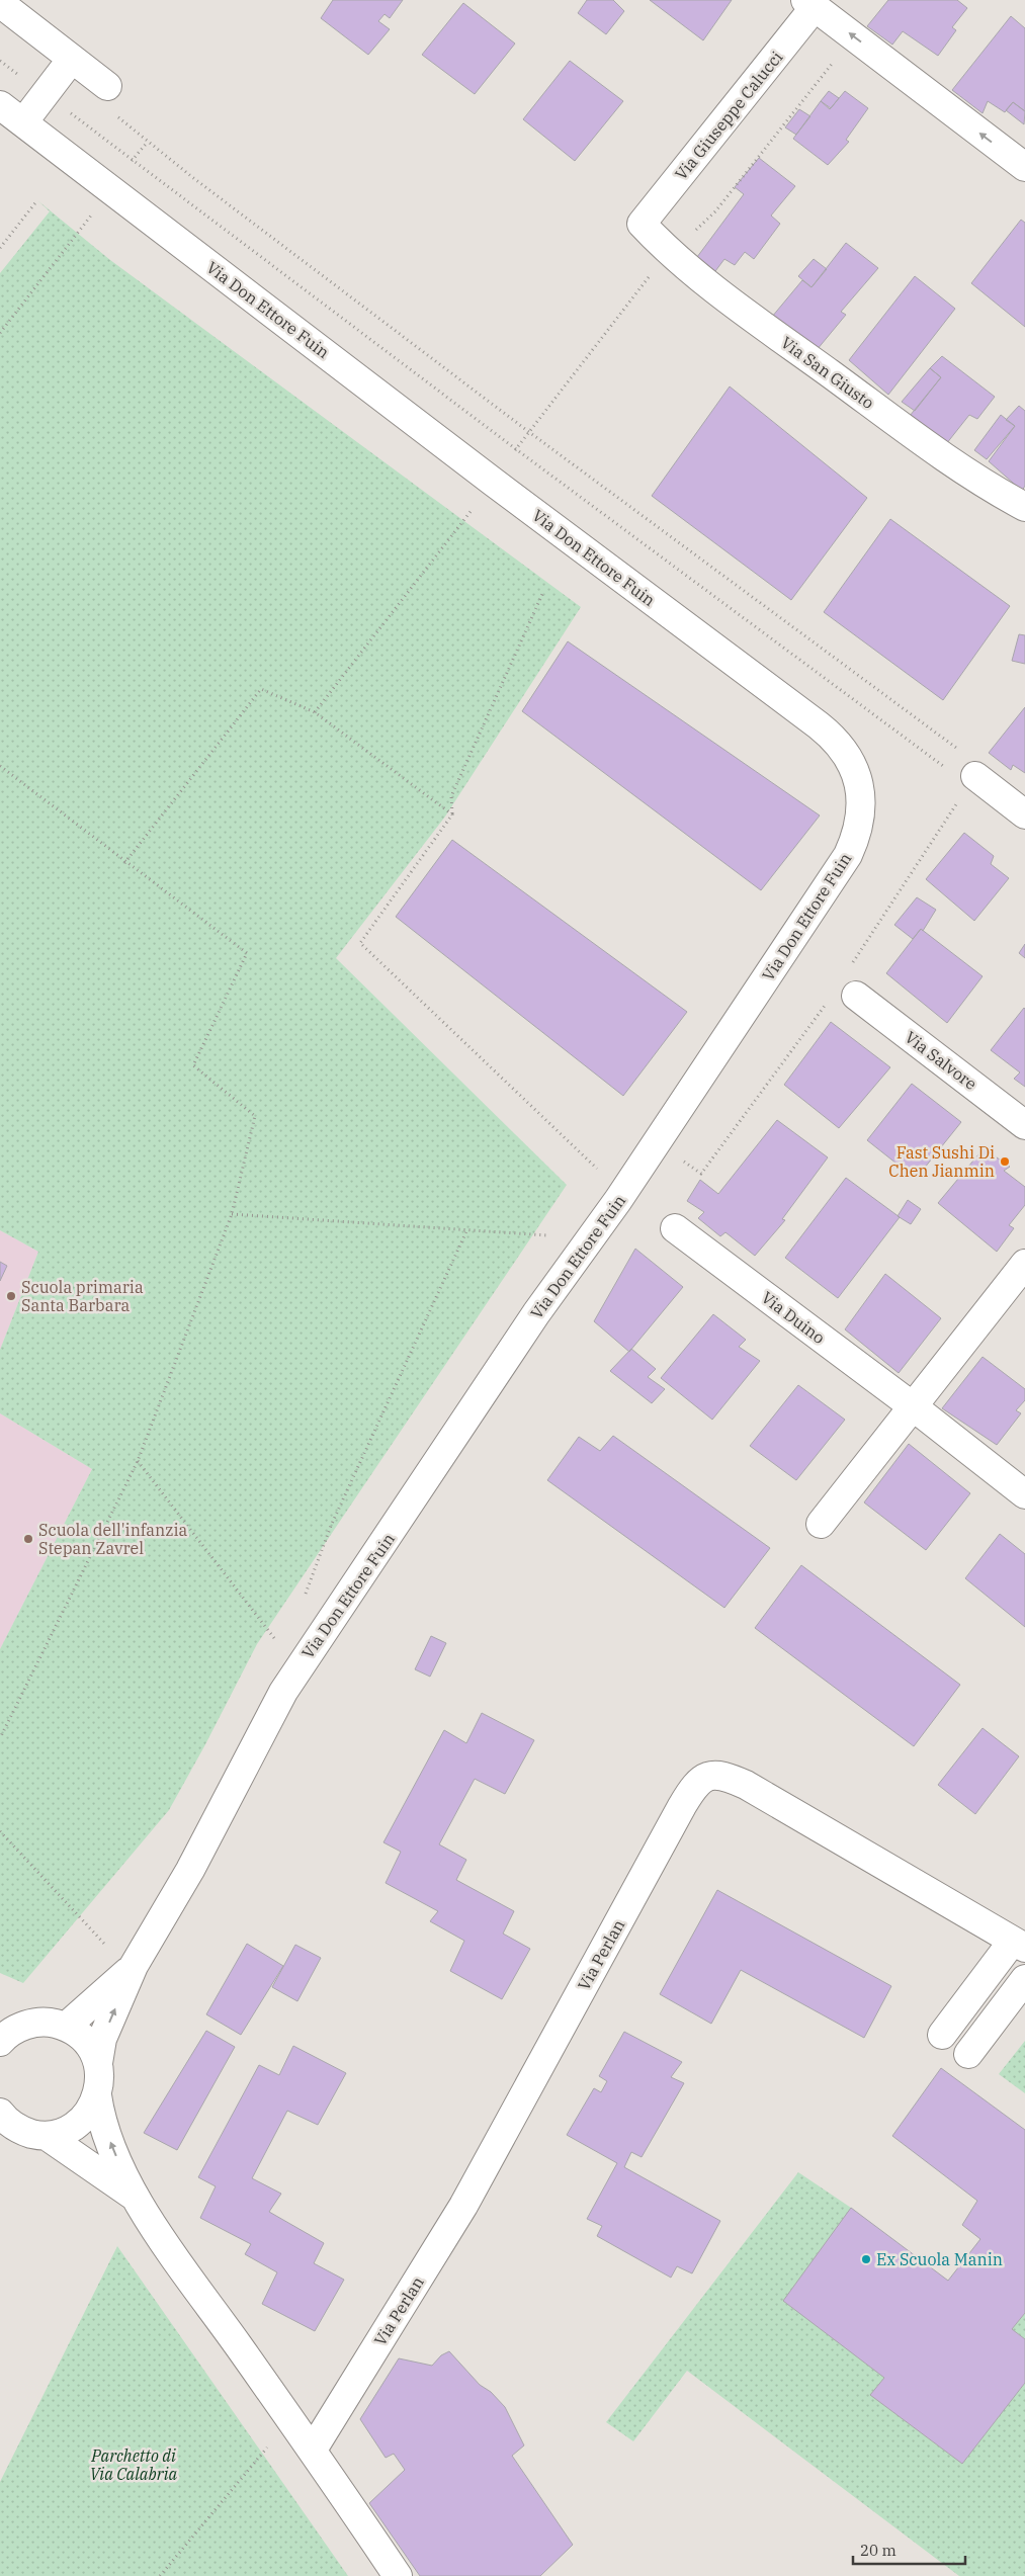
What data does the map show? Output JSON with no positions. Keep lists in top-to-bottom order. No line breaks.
{"streets":{"street":["Via Giuseppe Calucci","Via Don Ettore Fuin","Via San Giusto","Via Salvore","Via Duino","Via Perlan"]},"crossings":[["Via Giuseppe Calucci","Via San Giusto"]],"one_way":["Via Giuseppe Calucci"],"parks":["Parchetto di Via Calabria"],"places":["Fast Sushi Di Chen Jianmin","Scuola primaria Santa Barbara","Scuola dell'infanzia Stepan Zavrel","Ex Scuola Manin"],"scale_bar":"20 m"}
